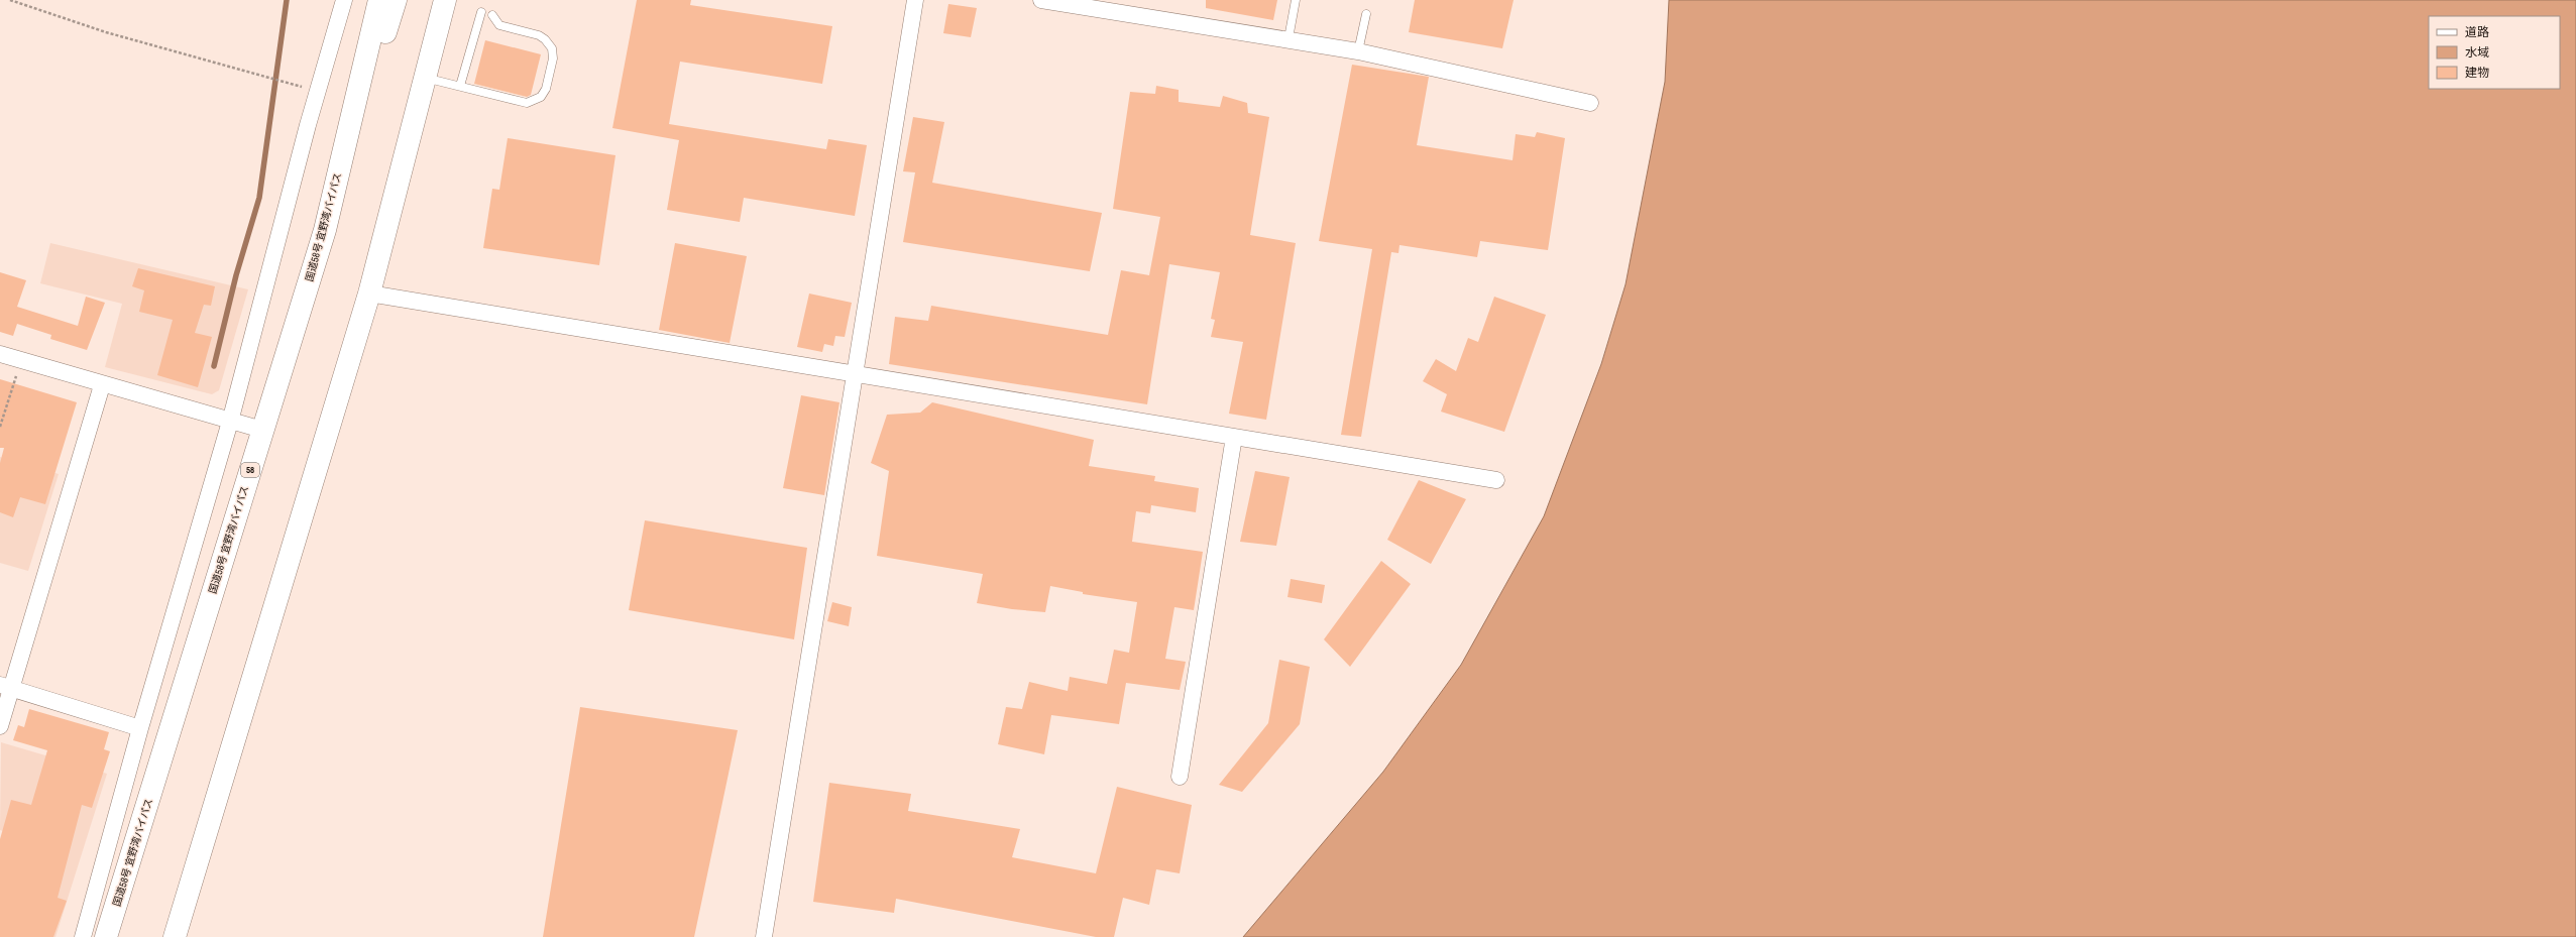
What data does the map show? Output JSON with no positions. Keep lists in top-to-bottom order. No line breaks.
{"streets":{"highway":["国道58号 宜野湾バイパス","58"]},"legend":["道路","水域","建物"]}
